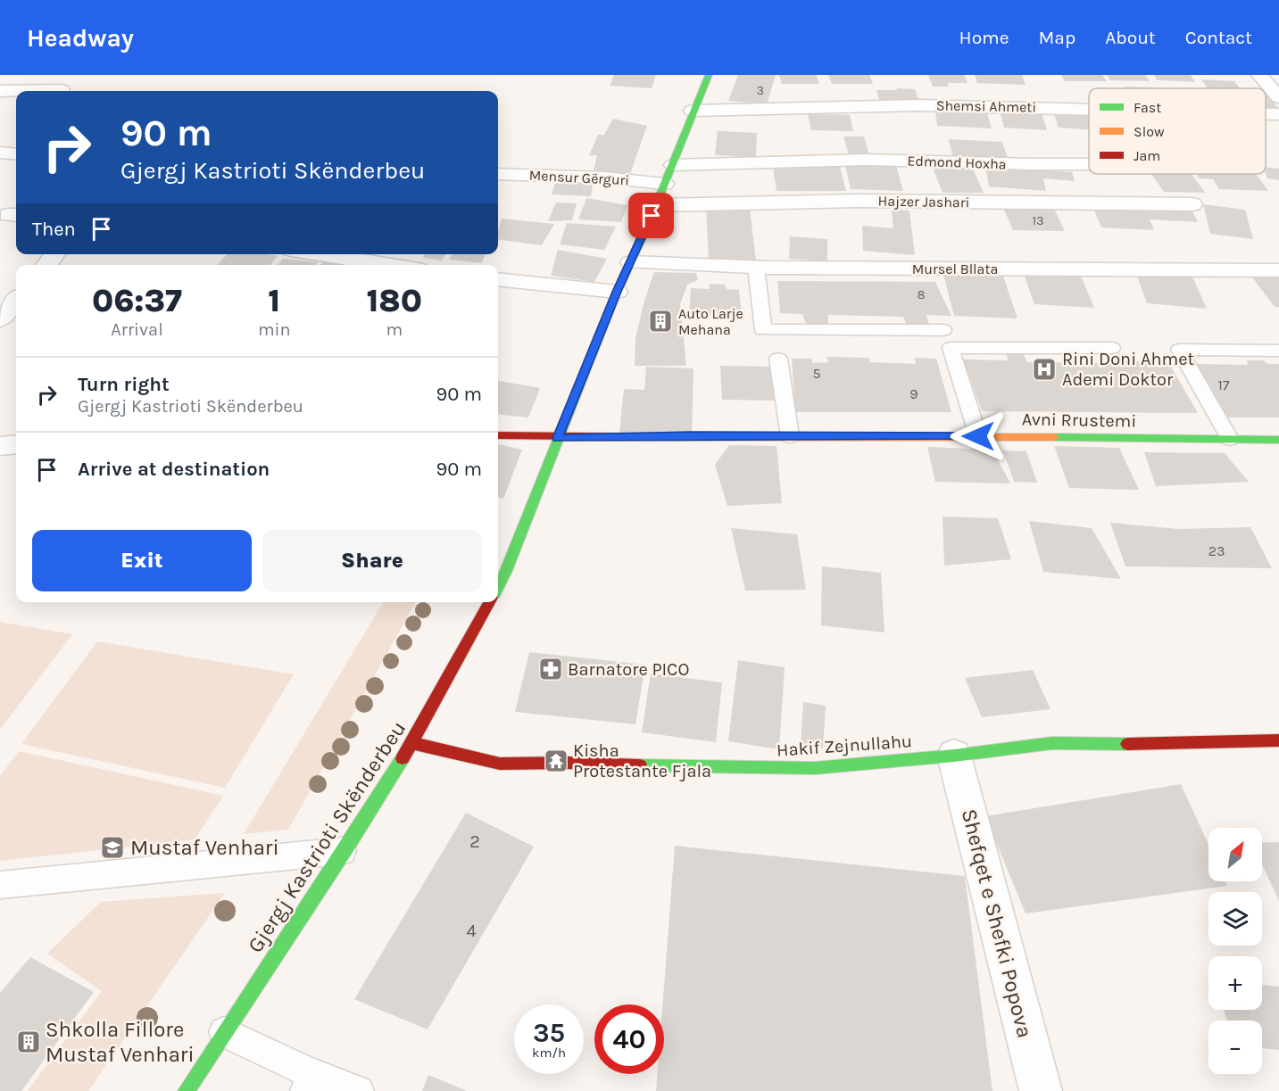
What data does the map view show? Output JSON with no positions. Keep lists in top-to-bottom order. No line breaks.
{"streets":{"street":["Shemsi Ahmeti","Edmond Hoxha","Mensur Gërguri","Hajzer Jashari","Mursel Bllata","Avni Rrustemi","Hakif Zejnullahu","Gjergj Kastrioti Skënderbeu","Shefqet e Shefki Popova"]},"crossings":[["Hakif Zejnullahu","Gjergj Kastrioti Skënderbeu"],["Hakif Zejnullahu","Shefqet e Shefki Popova"]],"places":{"building":["Auto Larje Mehana","Shkolla Fillore Mustaf Venhari"],"hospital":["Rini Doni Ahmet Ademi Doktor"],"pharmacy":["Barnatore PICO"],"temple":["Kisha Protestante Fjala"],"school or university":["Mustaf Venhari"]},"house_numbers":["3","13","8","5","17","9","23","2","4"],"legend":["Fast","Slow","Jam"],"north":"top right","page":{"header":"Headway","nav":["Home","Map","About","Contact"],"turn":["90 m","Gjergj Kastrioti Skënderbeu"],"then":"Then","eta":["06:37","Arrival","1","min","180","m"],"list":[{"name":"Turn right","note":"Gjergj Kastrioti Skënderbeu","value":"90 m"},{"name":"Arrive at destination","value":"90 m"}],"buttons":["Exit","Share"],"map_buttons":["+","−"],"speed":"35 km/h","limit":"40"}}
